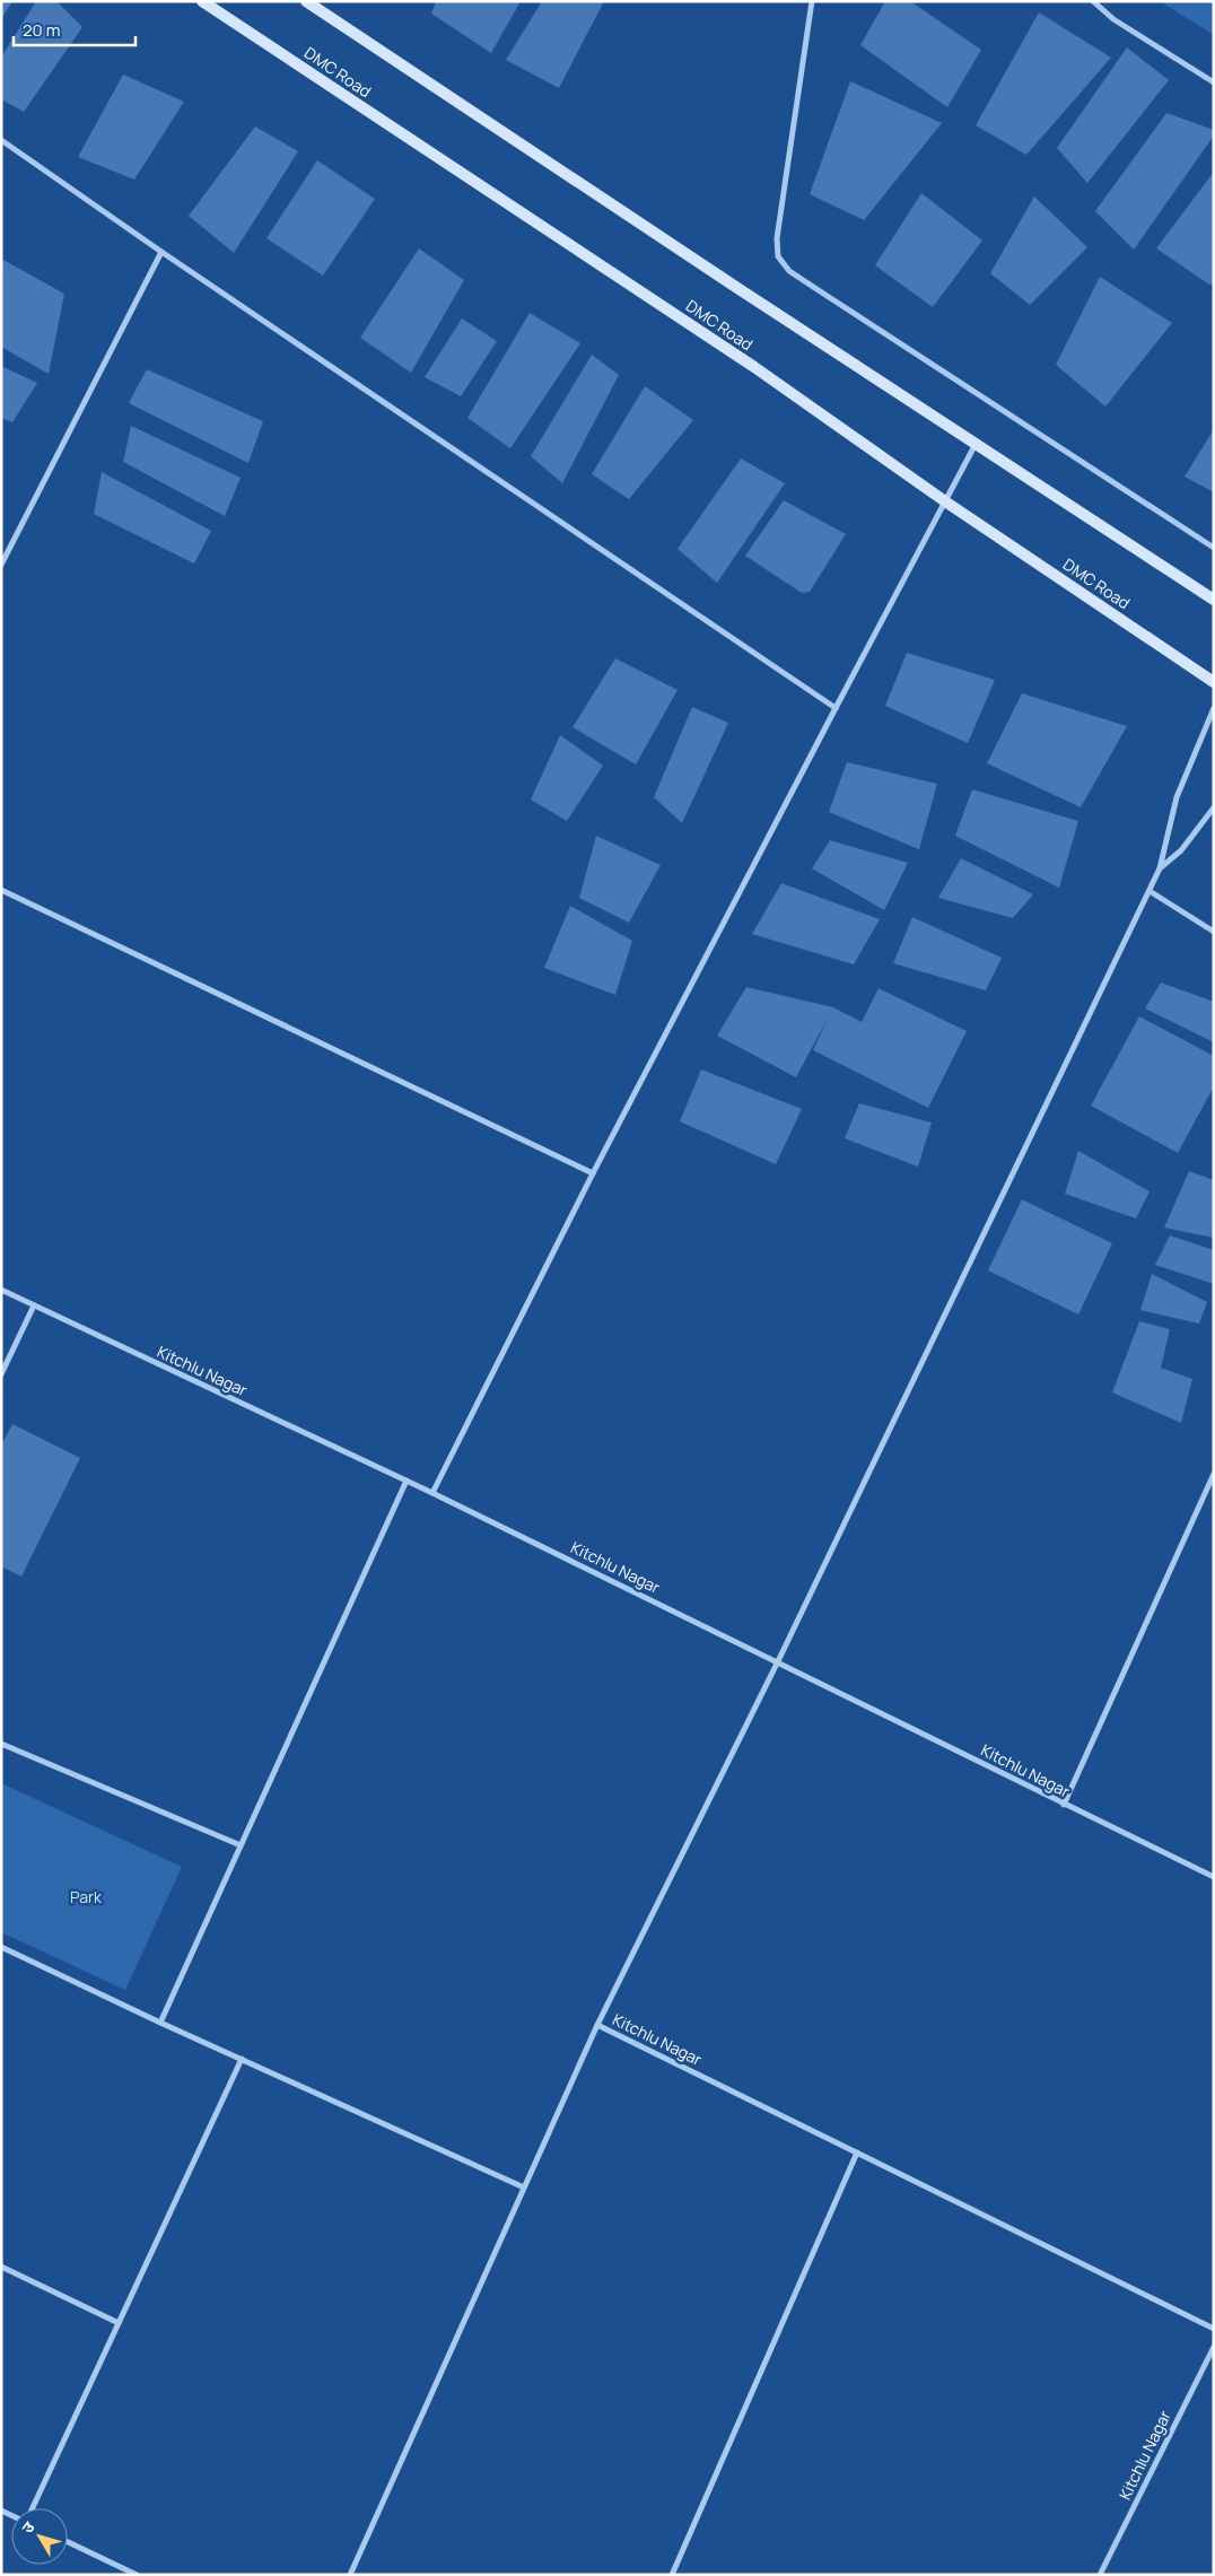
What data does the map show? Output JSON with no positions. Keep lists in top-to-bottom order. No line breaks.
{"streets":{"street":["DMC Road","Kitchlu Nagar"]},"parks":["Park"],"scale_bar":"20 m","north":"top left"}
